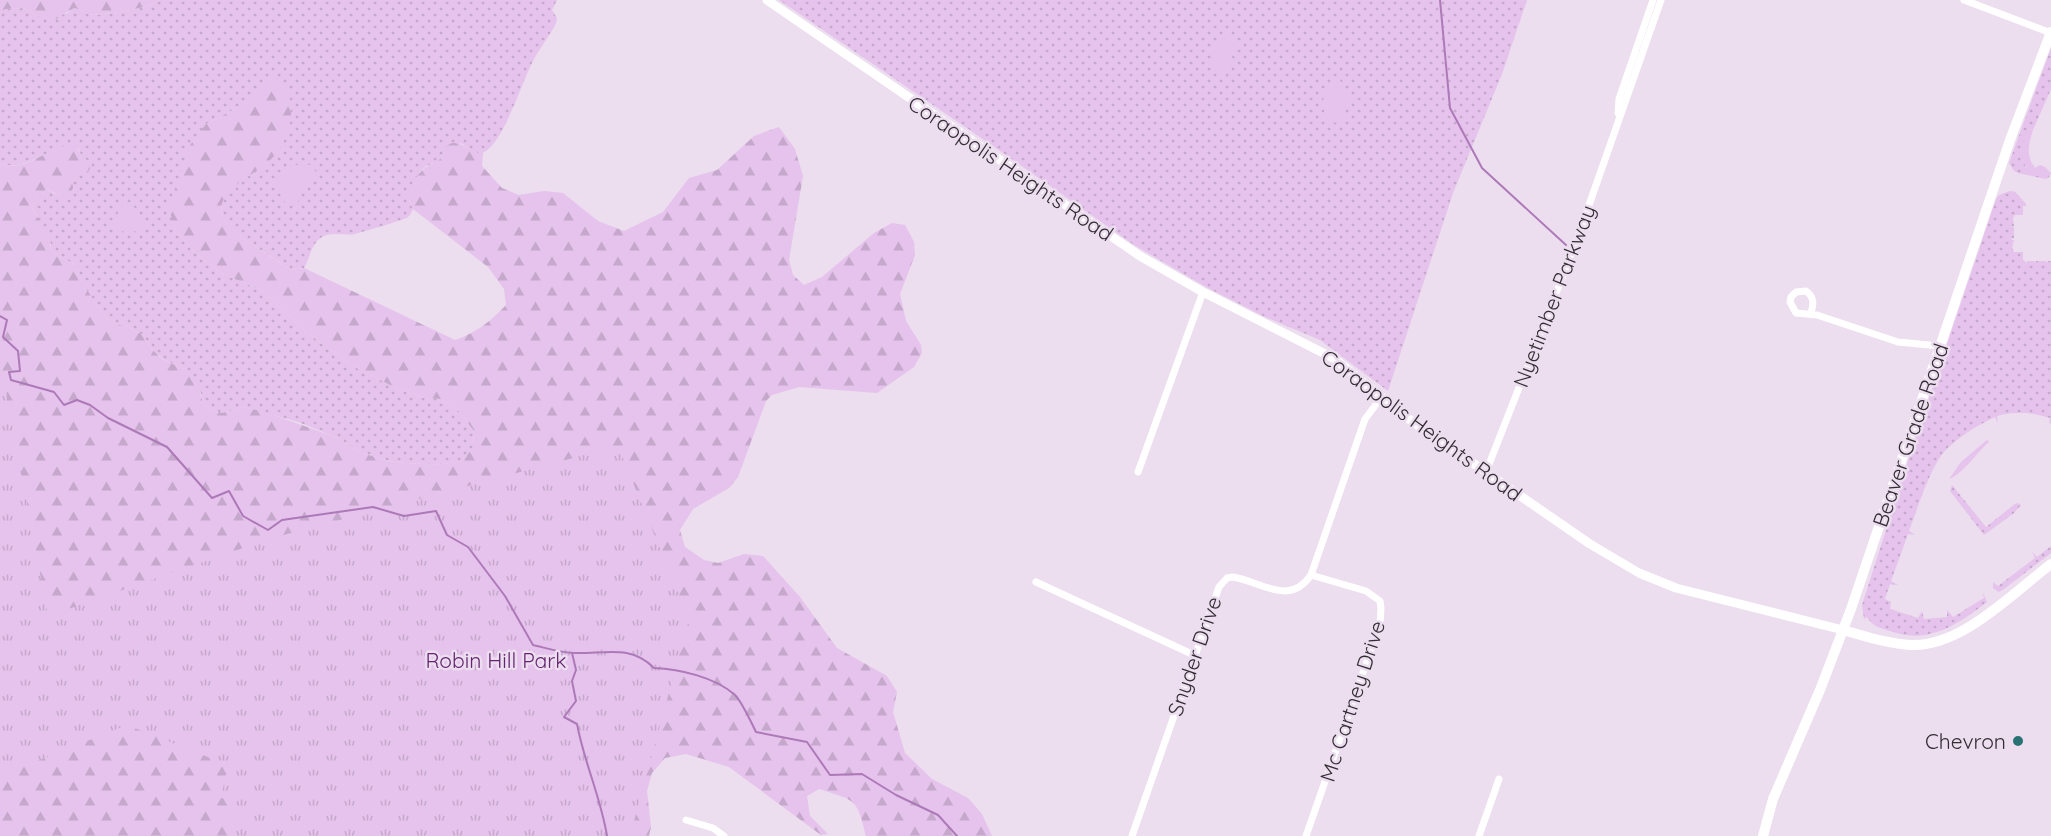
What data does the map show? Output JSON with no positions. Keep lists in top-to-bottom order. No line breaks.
{"streets":{"main road":["Coraopolis Heights Road","Beaver Grade Road"],"street":["Nyetimber Parkway","Snyder Drive","Mc Cartney Drive"]},"crossings":[["Coraopolis Heights Road","Nyetimber Parkway"],["Coraopolis Heights Road","Beaver Grade Road"],["Snyder Drive","Mc Cartney Drive"]],"parks":["Robin Hill Park"],"places":["Chevron"]}
